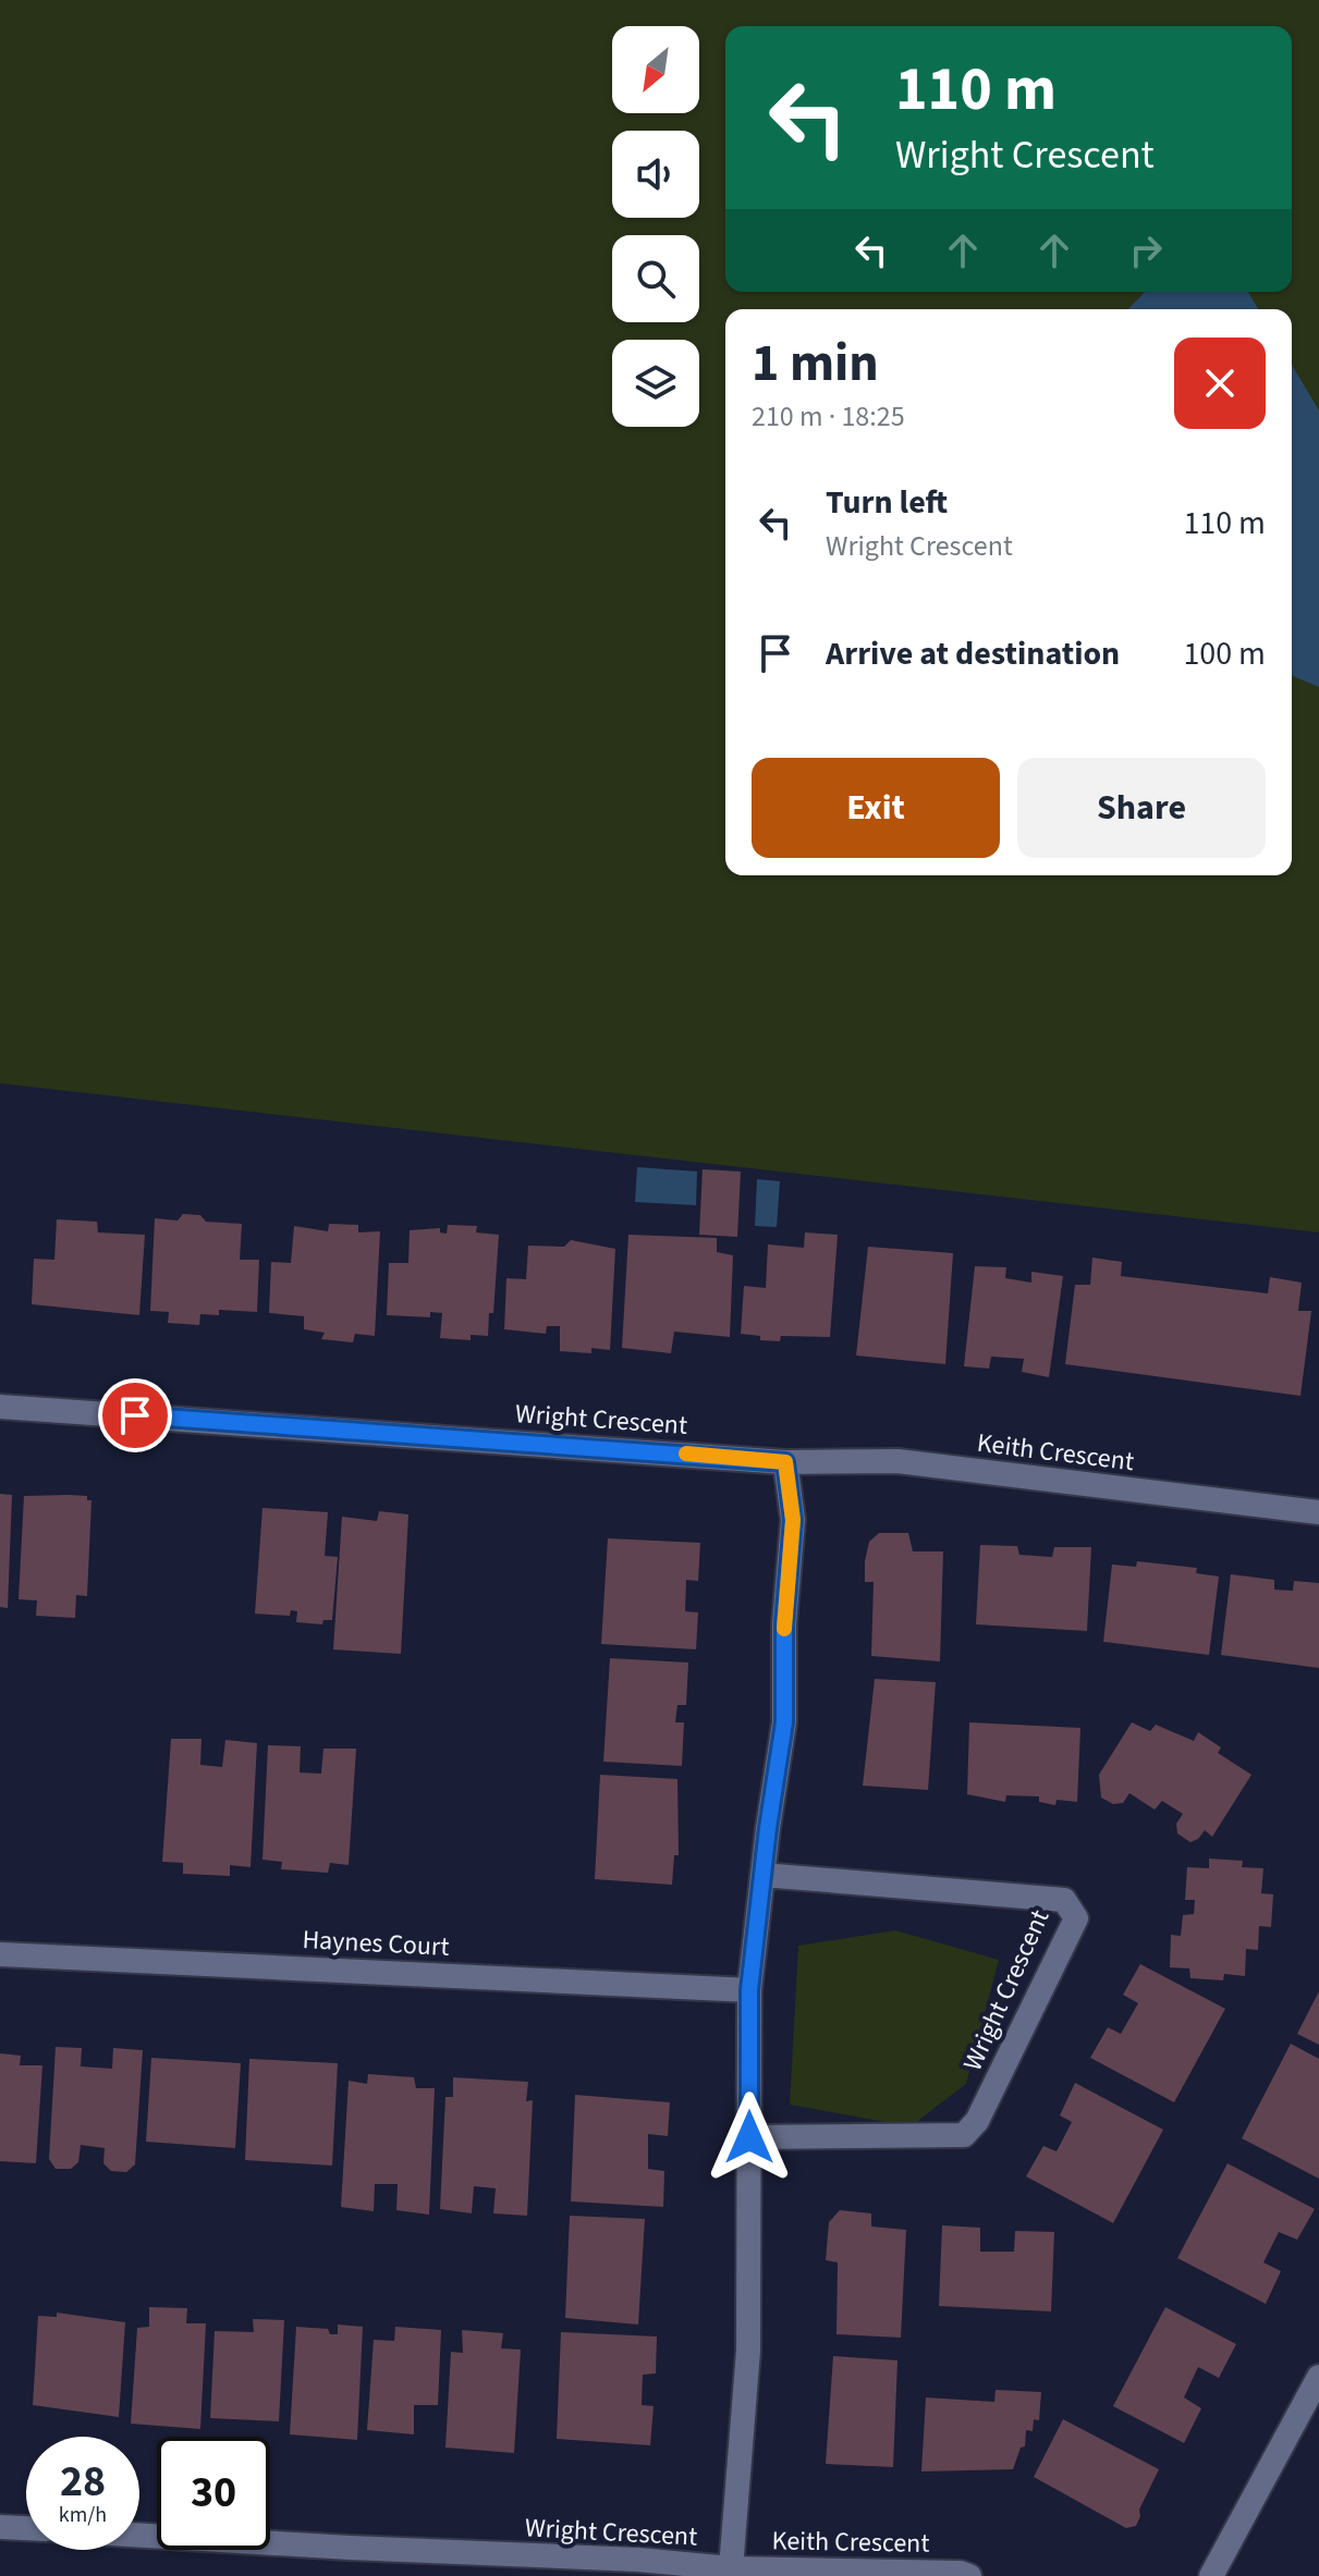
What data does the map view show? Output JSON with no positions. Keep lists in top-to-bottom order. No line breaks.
{"streets":{"street":["Wright Crescent","Keith Crescent","Haynes Court"]},"crossings":[["Wright Crescent","Keith Crescent"],["Wright Crescent","Haynes Court"]],"north":"bottom left","page":{"turn":["110 m","Wright Crescent"],"heading":["1 min","210 m · 18:25"],"list":[{"name":"Turn left","note":"Wright Crescent","value":"110 m"},{"name":"Arrive at destination","value":"100 m"}],"buttons":["Exit","Share"],"speed":"28 km/h","limit":"30"}}
